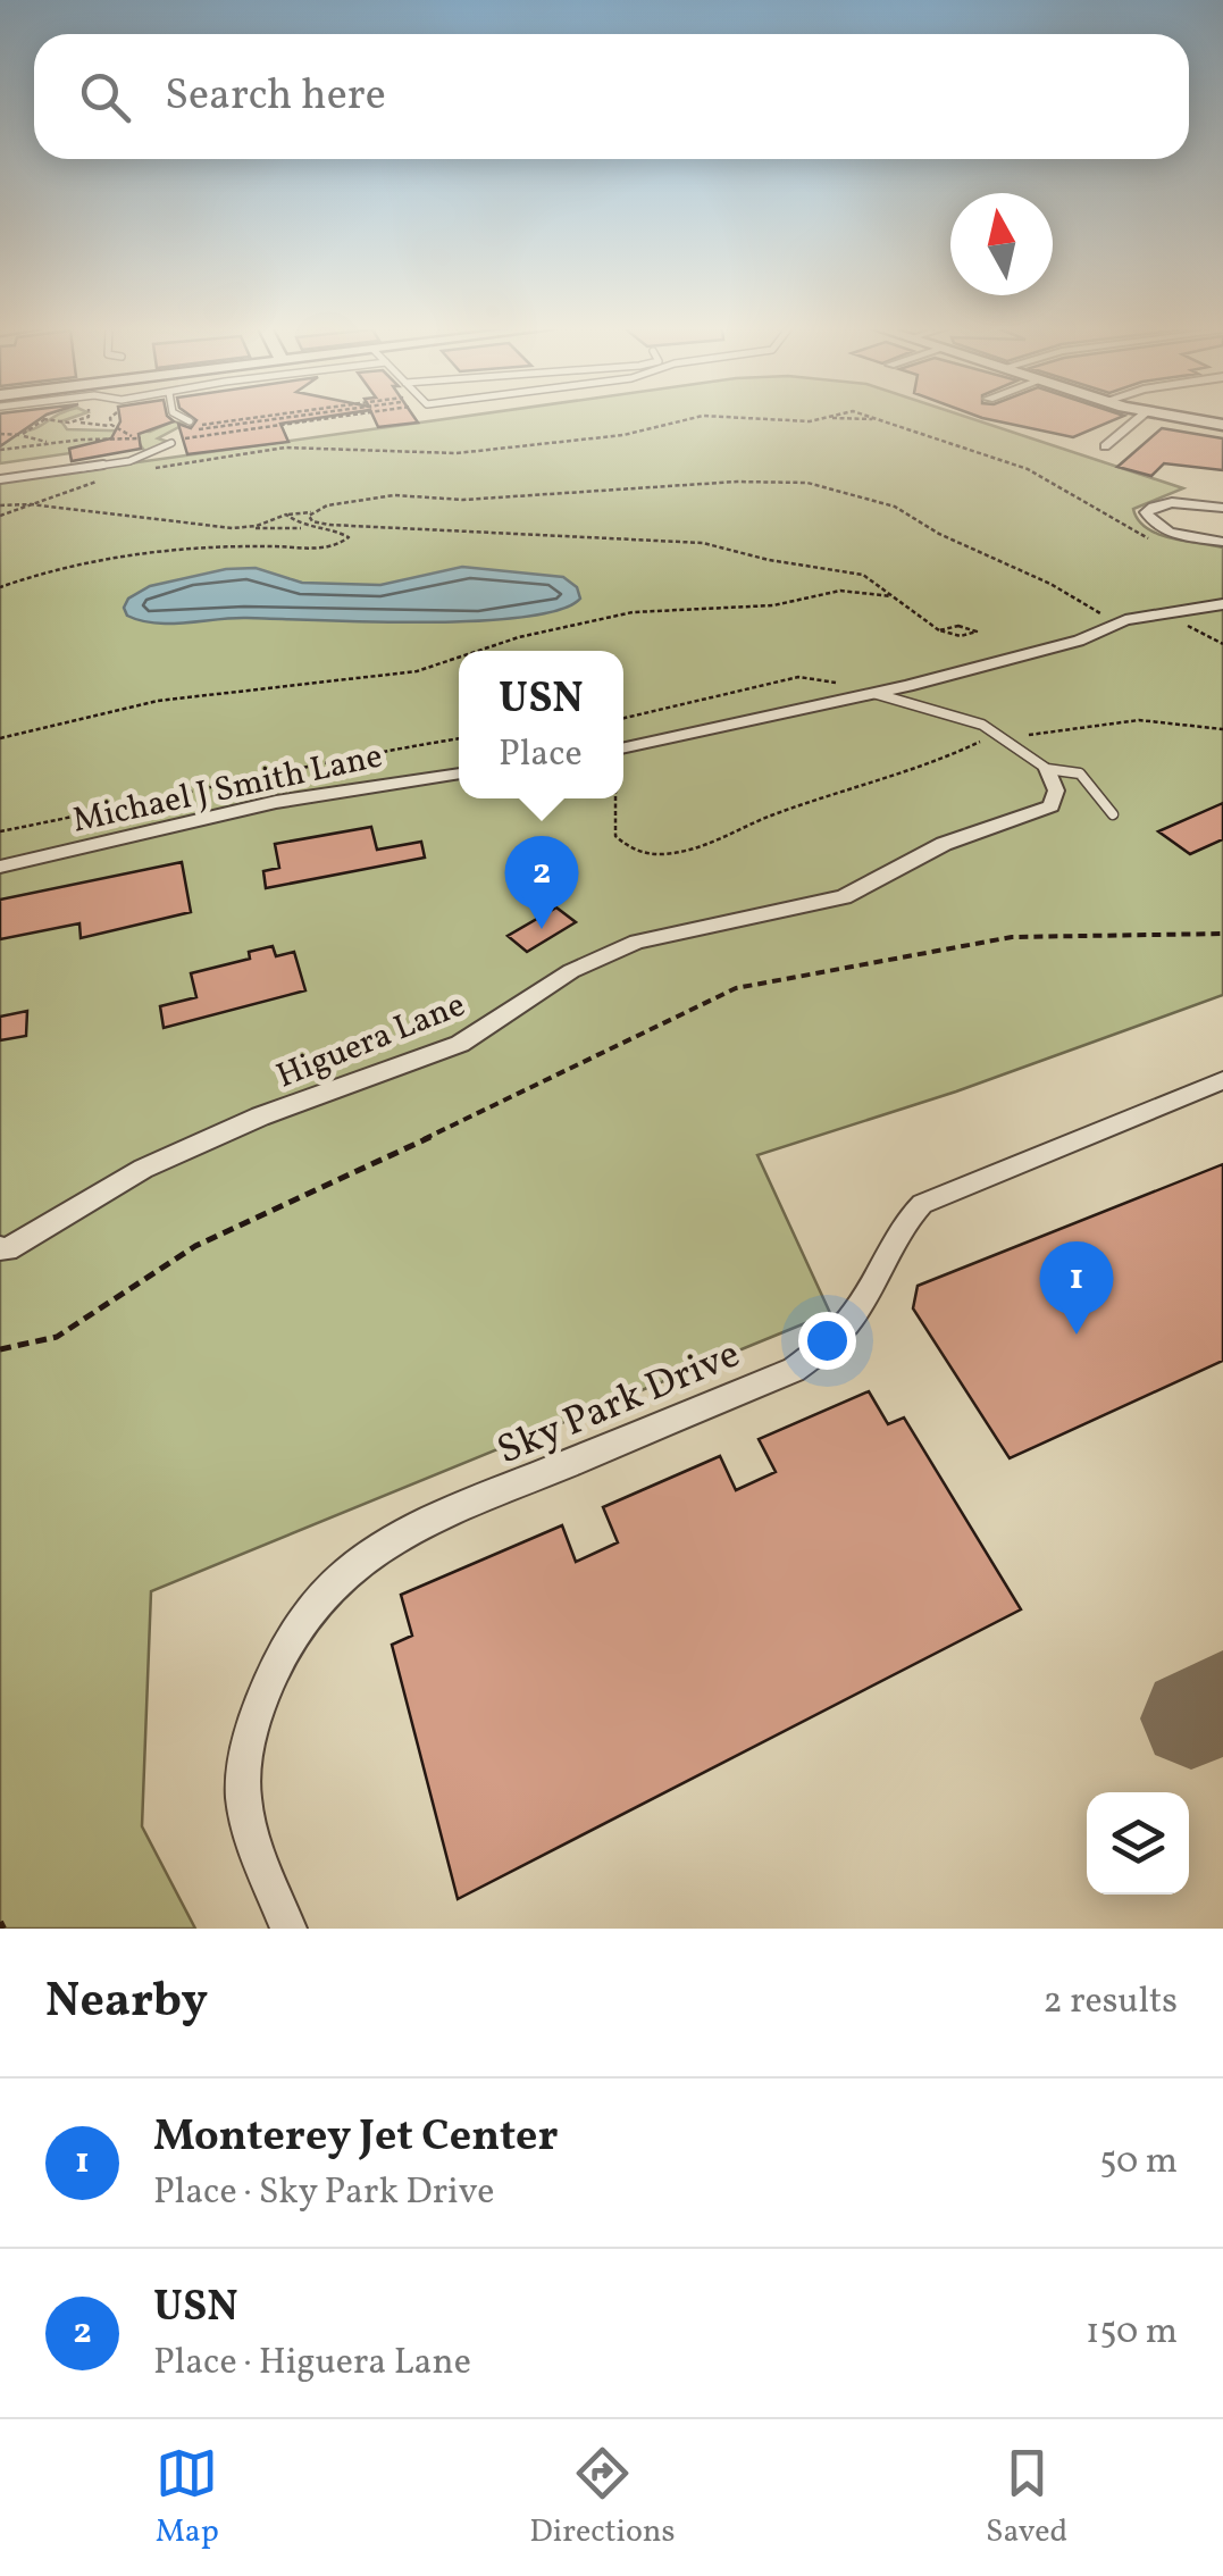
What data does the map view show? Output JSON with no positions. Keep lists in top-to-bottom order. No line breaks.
{"streets":{"street":["Michael J Smith Lane","Higuera Lane","Sky Park Drive"]},"north":"top","page":{"search":"Search here","popup":["USN","Place"],"pins":["2","1"],"heading":["Nearby","2 results"],"list":[{"mark":"1","name":"Monterey Jet Center","note":"Place · Sky Park Drive","value":"50 m"},{"mark":"2","name":"USN","note":"Place · Higuera Lane","value":"150 m"}],"nav":["Map","Directions","Saved"]}}
